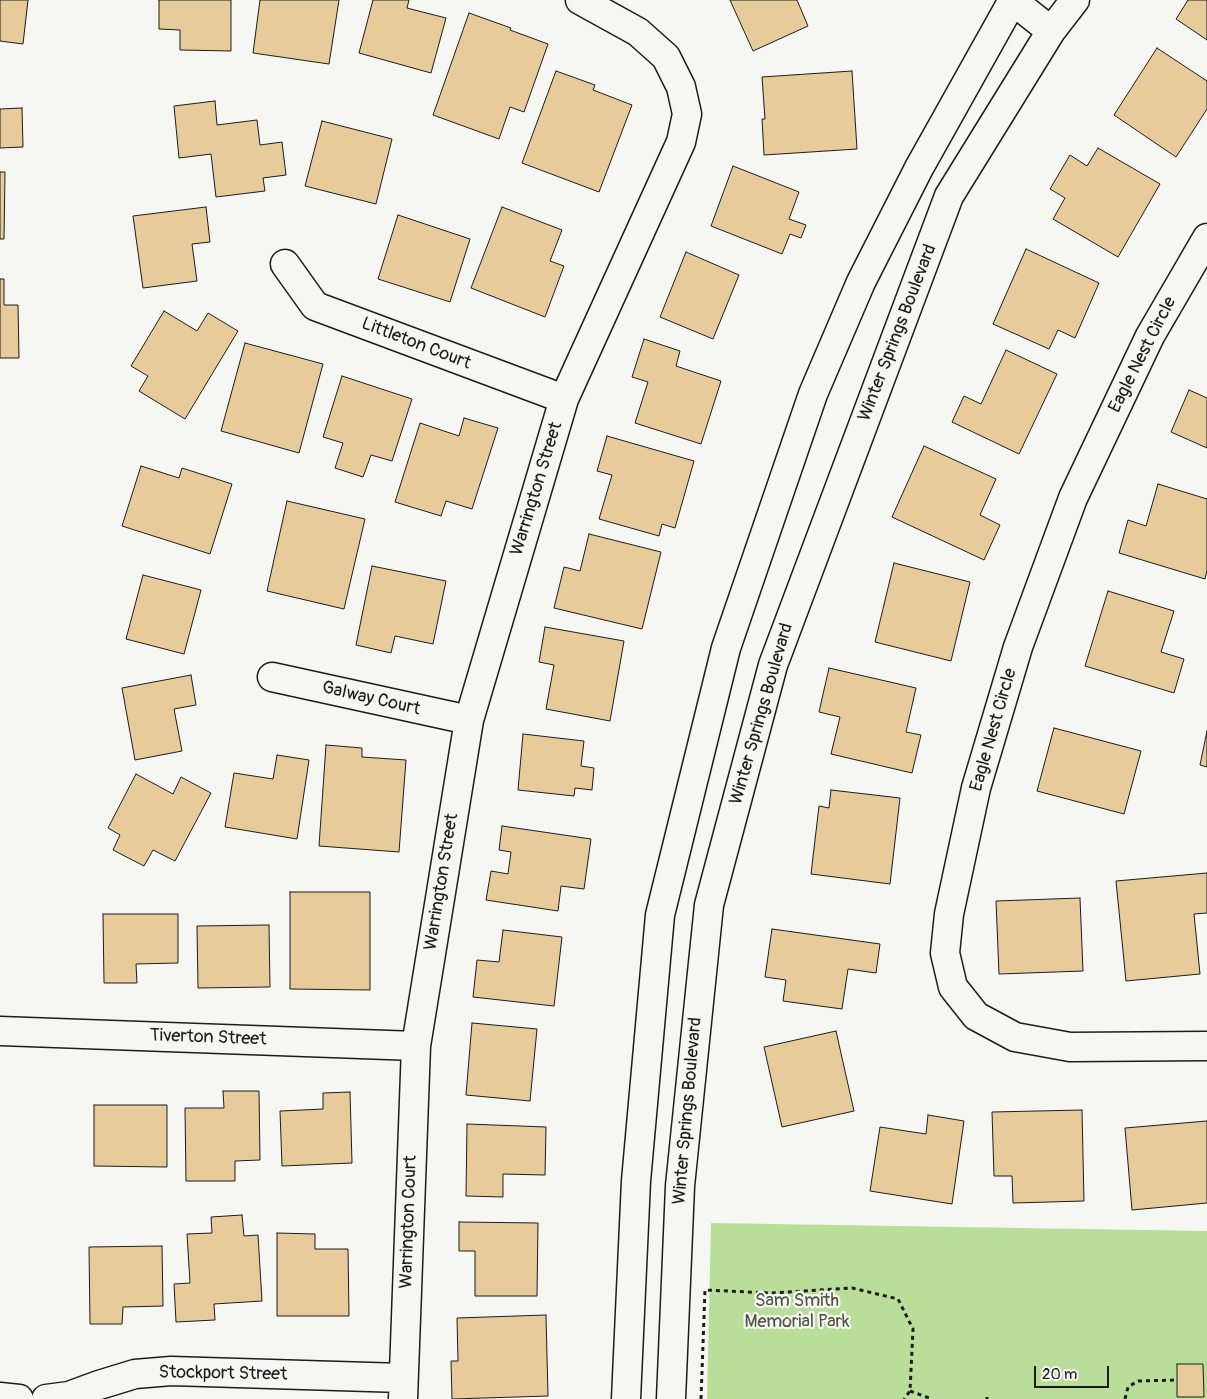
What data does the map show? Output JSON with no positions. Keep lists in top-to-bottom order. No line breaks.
{"streets":{"street":["Winter Springs Boulevard","Littleton Court","Eagle Nest Circle","Warrington Street","Galway Court","Tiverton Street","Warrington Court","Stockport Street"]},"crossings":[["Littleton Court","Warrington Street"],["Warrington Street","Galway Court"],["Warrington Street","Tiverton Street"],["Warrington Street","Warrington Court"],["Tiverton Street","Warrington Court"],["Warrington Court","Stockport Street"]],"parks":["Sam Smith Memorial Park"],"scale_bar":"20 m"}
